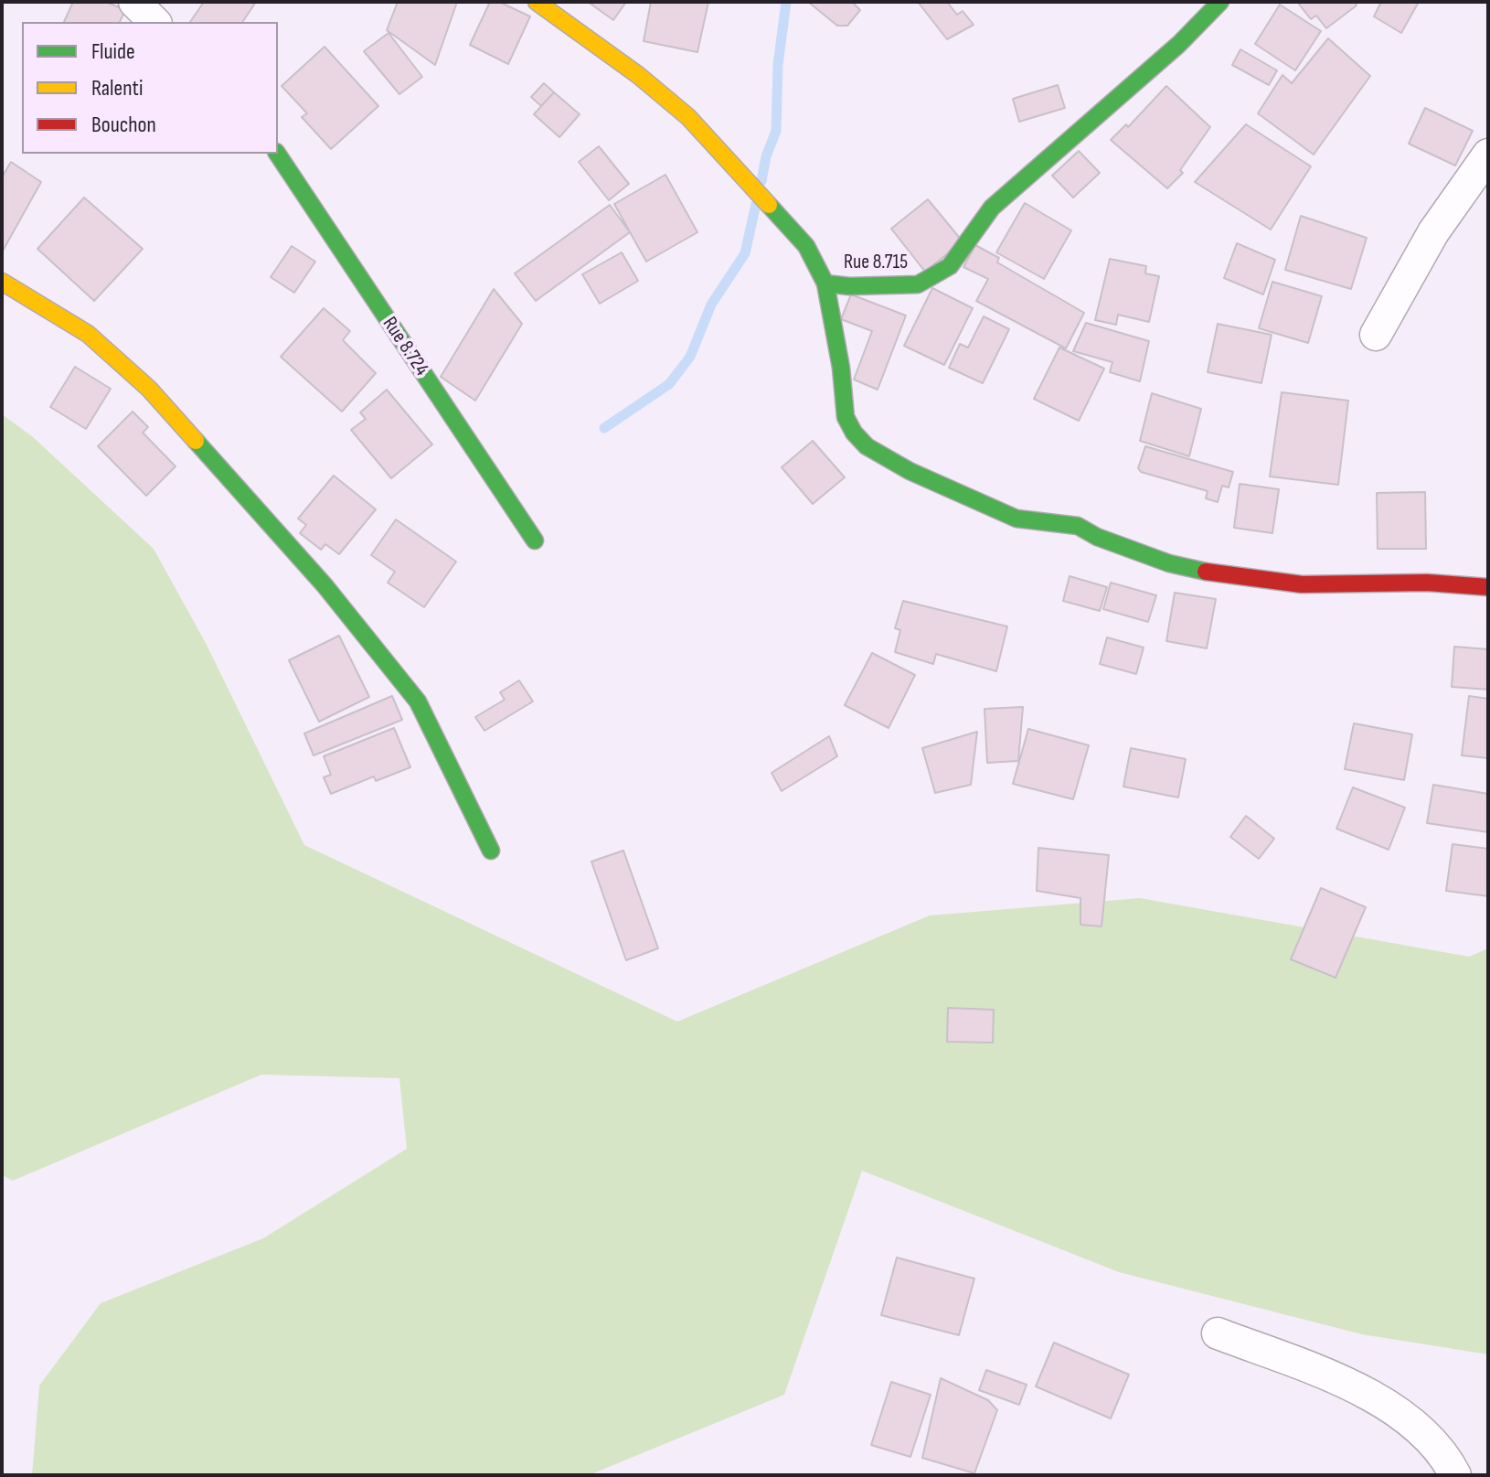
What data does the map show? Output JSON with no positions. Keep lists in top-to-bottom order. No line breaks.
{"streets":{"street":["Rue 8.715","Rue 8.724"]},"legend":["Fluide","Ralenti","Bouchon"]}
